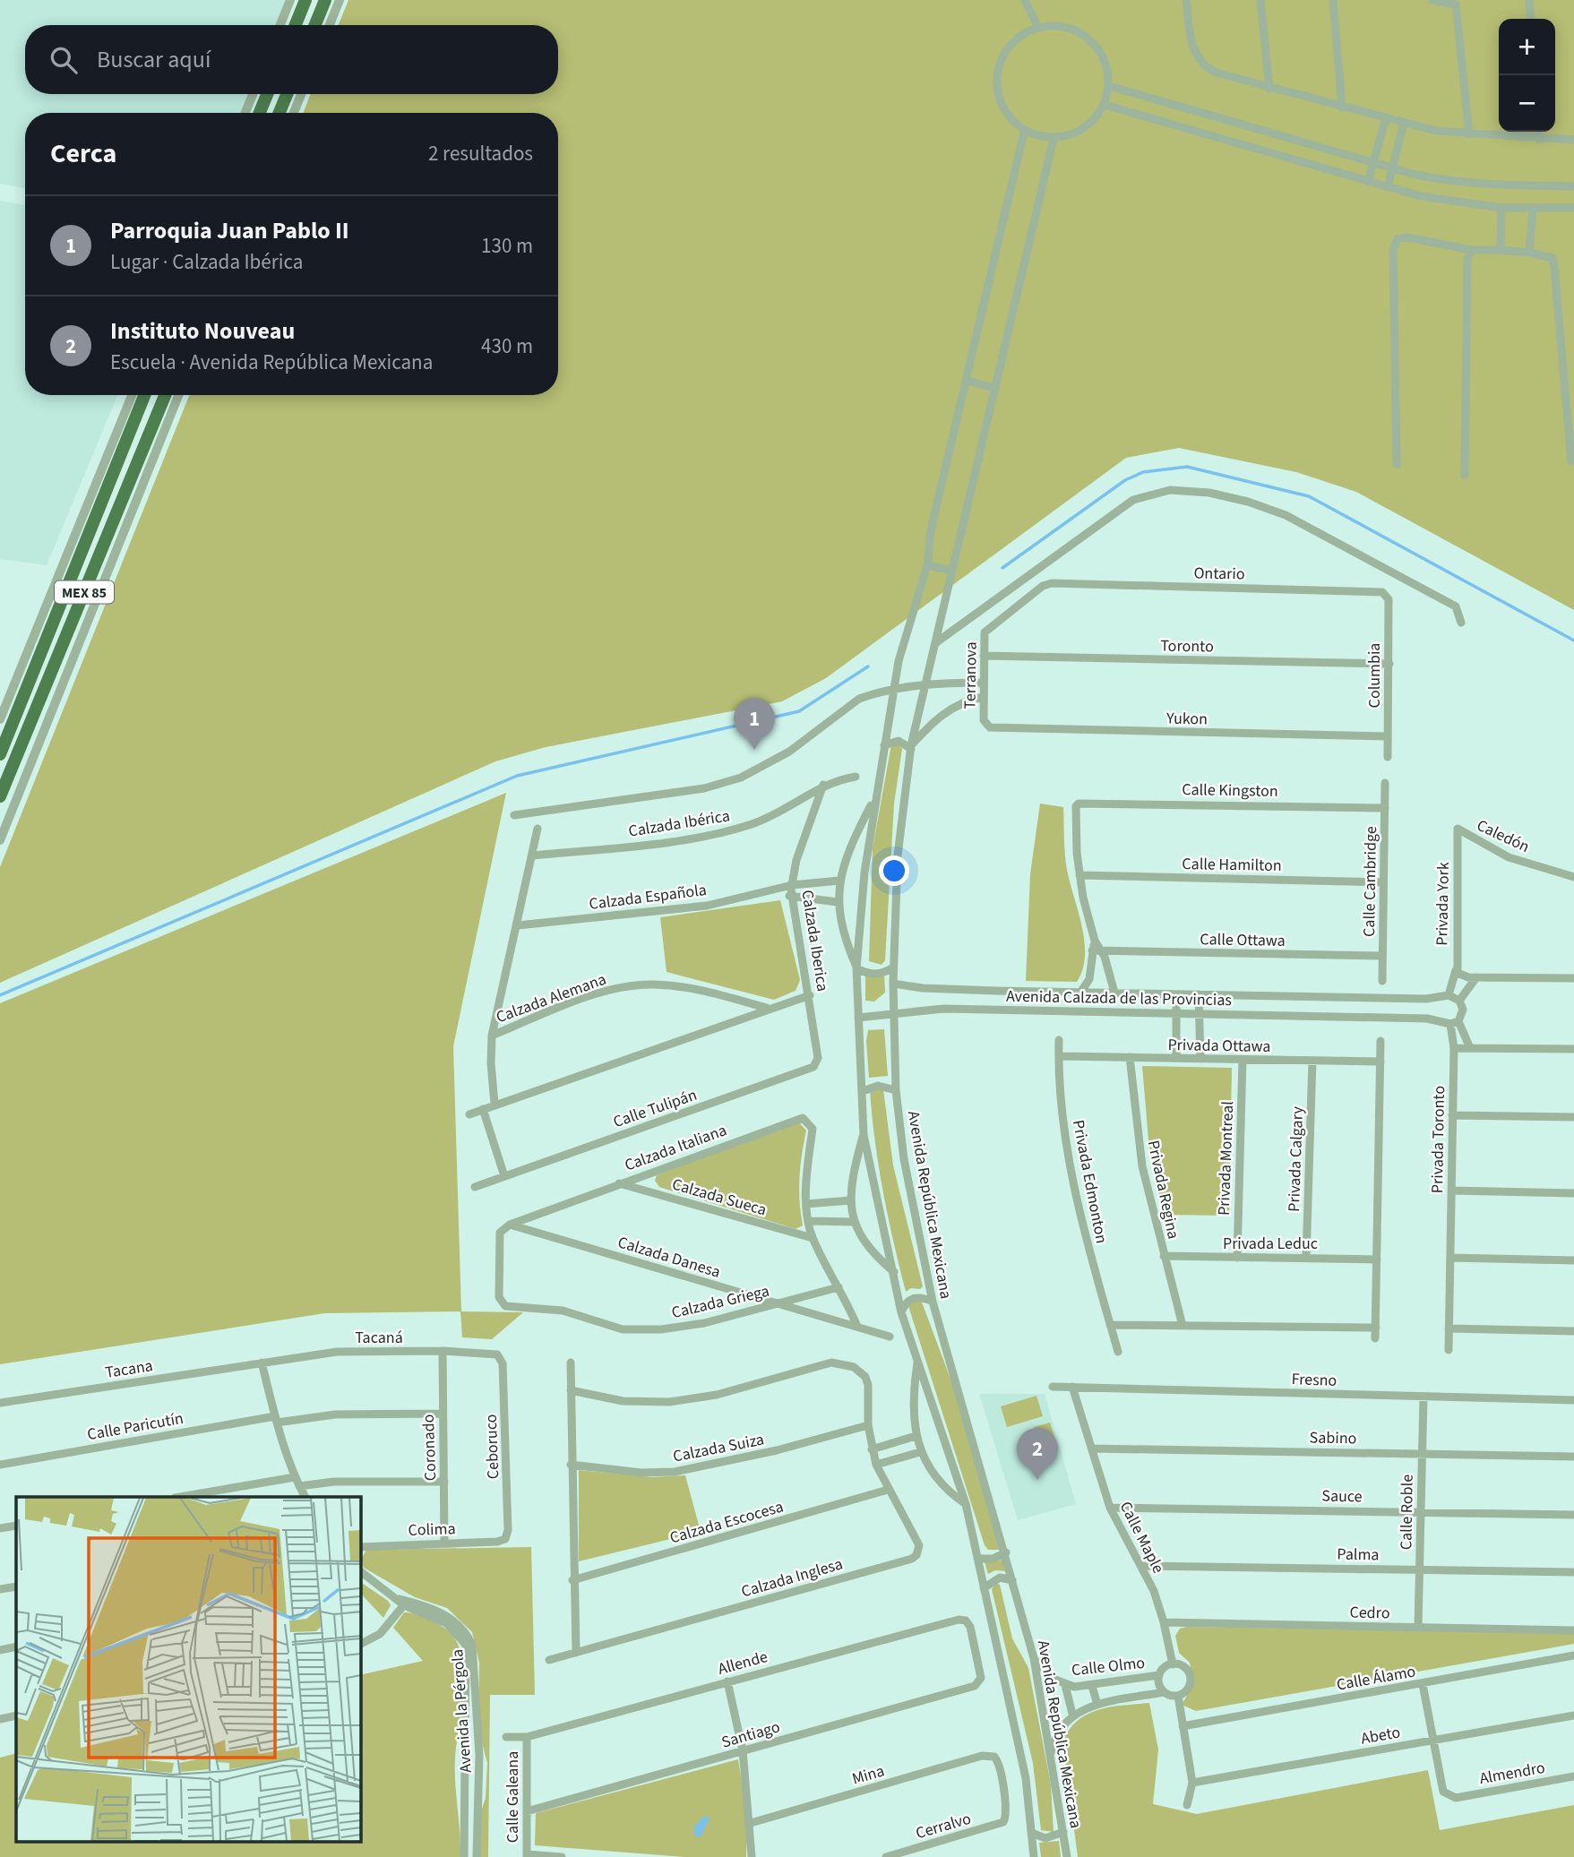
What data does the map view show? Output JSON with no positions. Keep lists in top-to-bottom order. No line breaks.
{"streets":{"highway":["MEX 85"],"street":["Ontario","Toronto","Terranova","Columbia","Yukon","Calle Kingston","Calzada Ibérica","Caledón","Calle Hamilton","Calle Cambridge","Calzada Española","Privada York","Calle Ottawa","Calzada Iberica","Calzada Alemana","Avenida Calzada de las Provincias","Privada Ottawa","Calle Tulipán","Privada Toronto","Calzada Italiana","Privada Montreal","Privada Calgary","Privada Edmonton","Privada Regina","Calzada Sueca","Avenida República Mexicana","Privada Leduc","Calzada Danesa","Calzada Griega","Tacaná","Tacana","Fresno","Calle Paricutín","Sabino","Ceboruco","Coronado","Calzada Suiza","Sauce","Calle Roble","Calzada Escocesa","Colima","Calle Maple","Palma","Calzada Inglesa","Cedro","Allende","Calle Olmo","Calle Álamo","Avenida la Pérgola","Santiago","Abeto","Almendro","Mina","Calle Galeana","Cerralvo"]},"crossings":[["Ontario","Terranova"],["Ontario","Columbia"],["Toronto","Terranova"],["Toronto","Columbia"],["Terranova","Yukon"],["Columbia","Yukon"],["Calle Kingston","Calle Hamilton"],["Calle Kingston","Calle Cambridge"],["Calzada Ibérica","Calzada Iberica"],["Caledón","Privada York"],["Calle Hamilton","Calle Cambridge"],["Calle Cambridge","Calle Ottawa"],["Calzada Española","Calzada Iberica"],["Privada York","Avenida Calzada de las Provincias"],["Calzada Iberica","Calle Tulipán"],["Avenida Calzada de las Provincias","Privada Toronto"],["Avenida Calzada de las Provincias","Avenida República Mexicana"],["Privada Ottawa","Privada Montreal"],["Privada Ottawa","Privada Calgary"],["Privada Ottawa","Privada Edmonton"],["Privada Ottawa","Privada Regina"],["Calzada Italiana","Calzada Sueca"],["Calzada Italiana","Calzada Danesa"],["Calzada Italiana","Calzada Griega"],["Privada Montreal","Privada Leduc"],["Privada Calgary","Privada Leduc"],["Privada Regina","Privada Leduc"],["Avenida República Mexicana","Calle Olmo"],["Calzada Danesa","Calzada Griega"],["Tacaná","Tacana"],["Tacaná","Ceboruco"],["Tacaná","Coronado"],["Fresno","Calle Roble"],["Fresno","Calle Maple"],["Calle Paricutín","Coronado"],["Sabino","Calle Roble"],["Sabino","Calle Maple"],["Ceboruco","Colima"],["Coronado","Colima"],["Calzada Suiza","Calzada Inglesa"],["Sauce","Calle Roble"],["Sauce","Calle Maple"],["Calle Roble","Palma"],["Calle Roble","Cedro"],["Calzada Escocesa","Calzada Inglesa"],["Calle Maple","Palma"],["Calle Maple","Cedro"],["Calle Maple","Calle Olmo"],["Allende","Santiago"],["Allende","Calle Galeana"],["Santiago","Calle Galeana"],["Abeto","Almendro"],["Mina","Cerralvo"]],"page":{"map_buttons":["+","−"],"search":"Buscar aquí","heading":["Cerca","2 resultados"],"list":[{"mark":"1","name":"Parroquia Juan Pablo II","note":"Lugar · Calzada Ibérica","value":"130 m"},{"mark":"2","name":"Instituto Nouveau","note":"Escuela · Avenida República Mexicana","value":"430 m"}],"pins":["1","2"]}}
